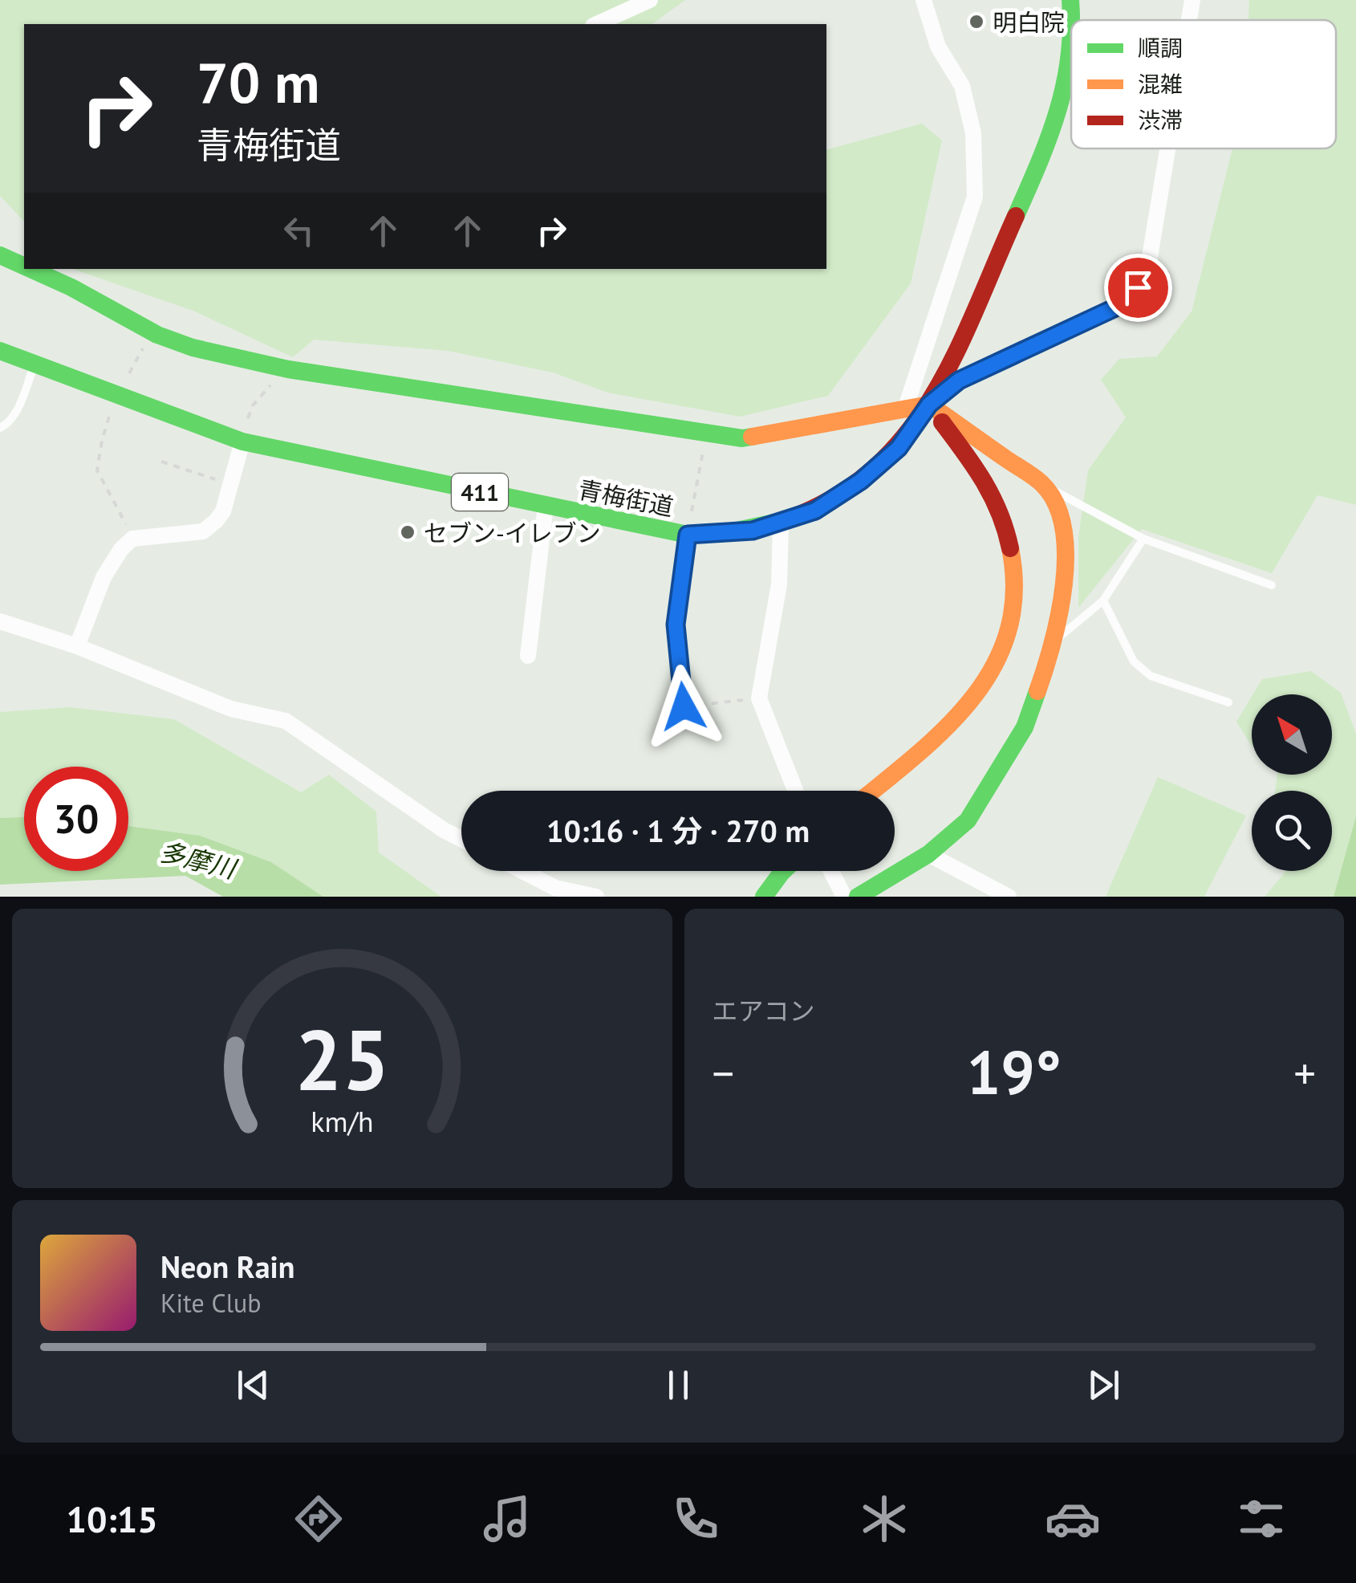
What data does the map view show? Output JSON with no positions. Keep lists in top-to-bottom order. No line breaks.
{"streets":{"main road":["411","青梅街道"]},"water":["多摩川"],"places":["明白院","セブン-イレブン"],"legend":["順調","混雑","渋滞"],"north":"top left","page":{"turn":["70 m","青梅街道"],"limit":"30","trip":"10:16 · 1 分 · 270 m","tile":"エアコン","heat":["−","19°","+"],"song":["Neon Rain","Kite Club"],"tabs":"10:15","gauge":["25","km/h"]}}
